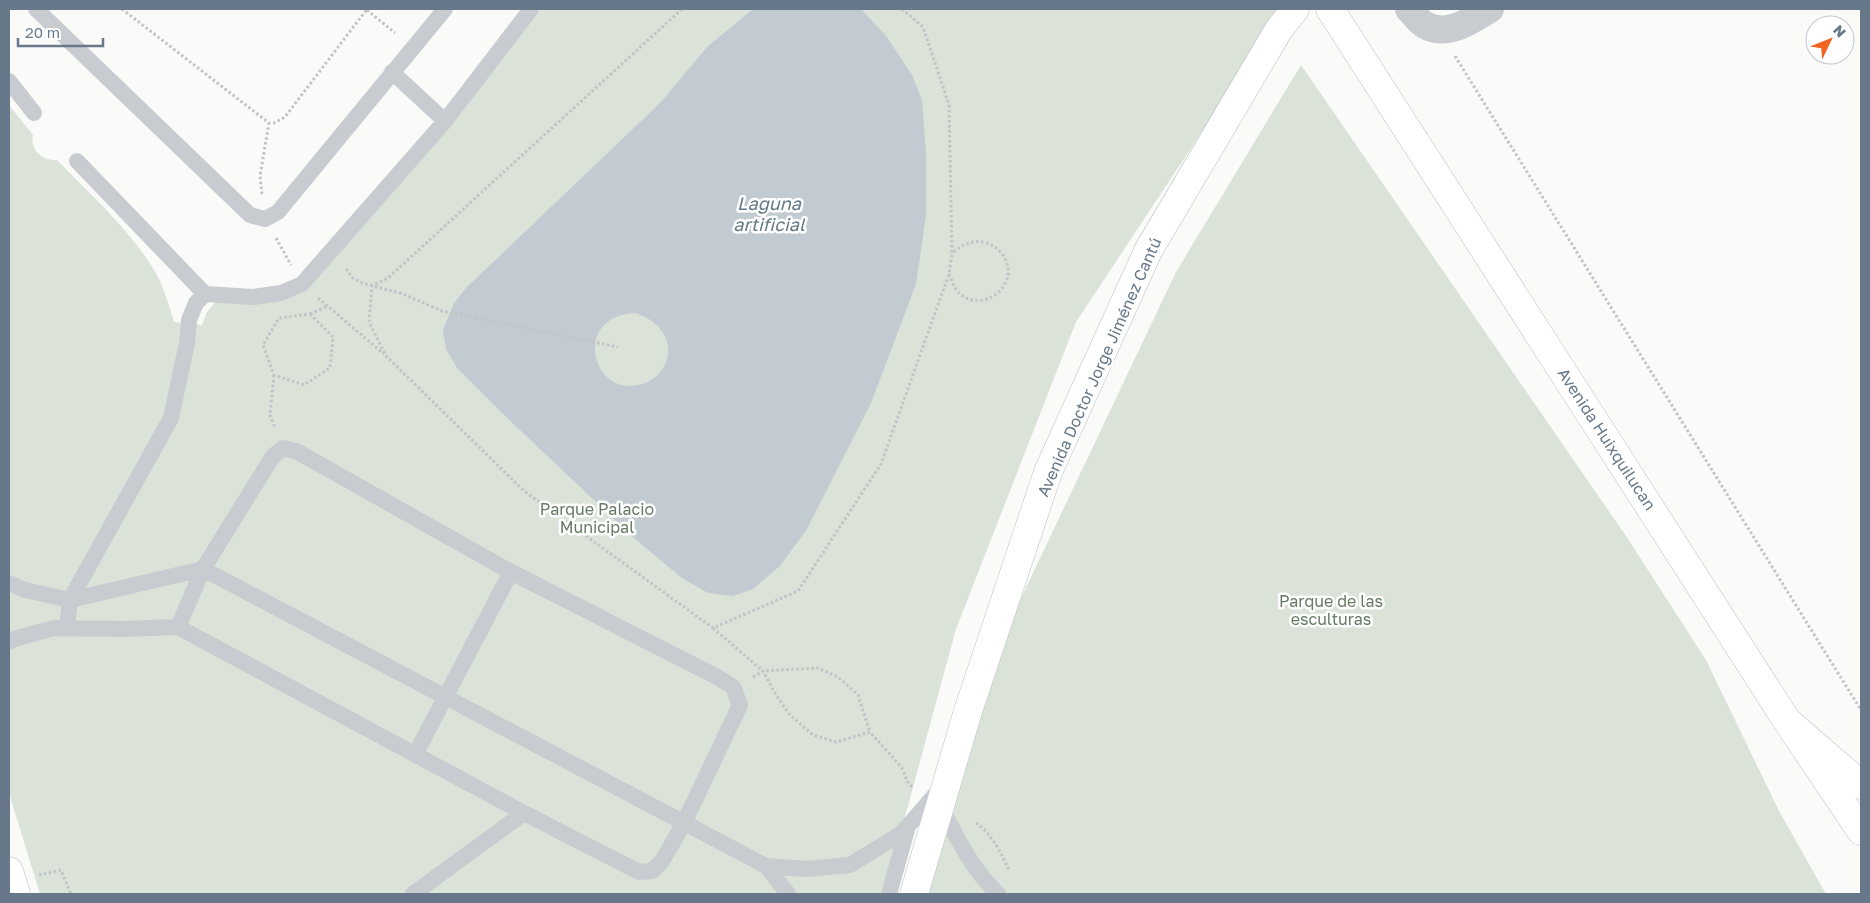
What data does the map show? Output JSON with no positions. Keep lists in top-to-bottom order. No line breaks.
{"streets":{"main road":["Avenida Doctor Jorge Jiménez Cantú","Avenida Huixquilucan"]},"water":["Laguna artificial"],"parks":["Parque Palacio Municipal","Parque de las esculturas"],"scale_bar":"20 m","north":"top right"}
